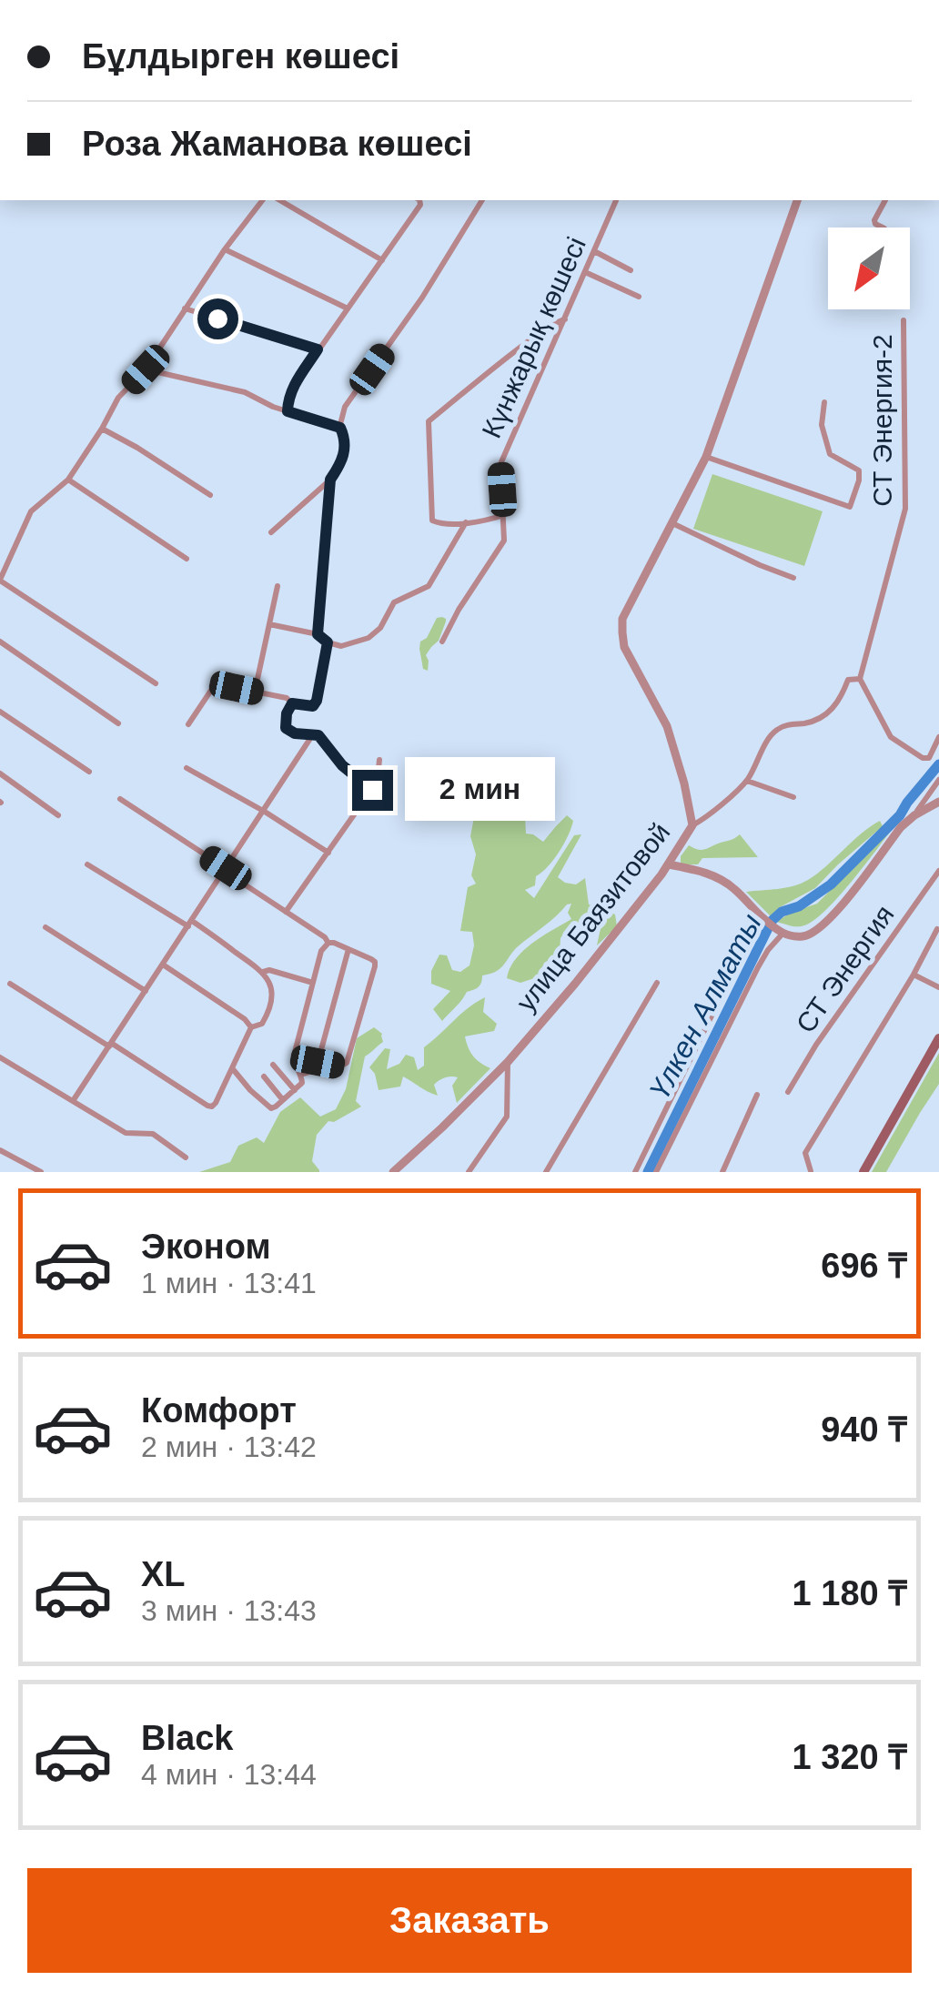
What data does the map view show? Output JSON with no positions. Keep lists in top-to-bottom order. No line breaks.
{"streets":{"street":["Күнжарық көшесі","СТ Энергия-2","улица Баязитовой","СТ Энергия"]},"water":["Үлкен Алматы"],"north":"bottom left","page":{"banner":["Бұлдырген көшесі","Роза Жаманова көшесі"],"bubble":"2 мин","list":[{"name":"Эконом","note":"1 мин · 13:41","value":"696 ₸"},{"name":"Комфорт","note":"2 мин · 13:42","value":"940 ₸"},{"name":"XL","note":"3 мин · 13:43","value":"1 180 ₸"},{"name":"Black","note":"4 мин · 13:44","value":"1 320 ₸"}],"buttons":"Заказать"}}
